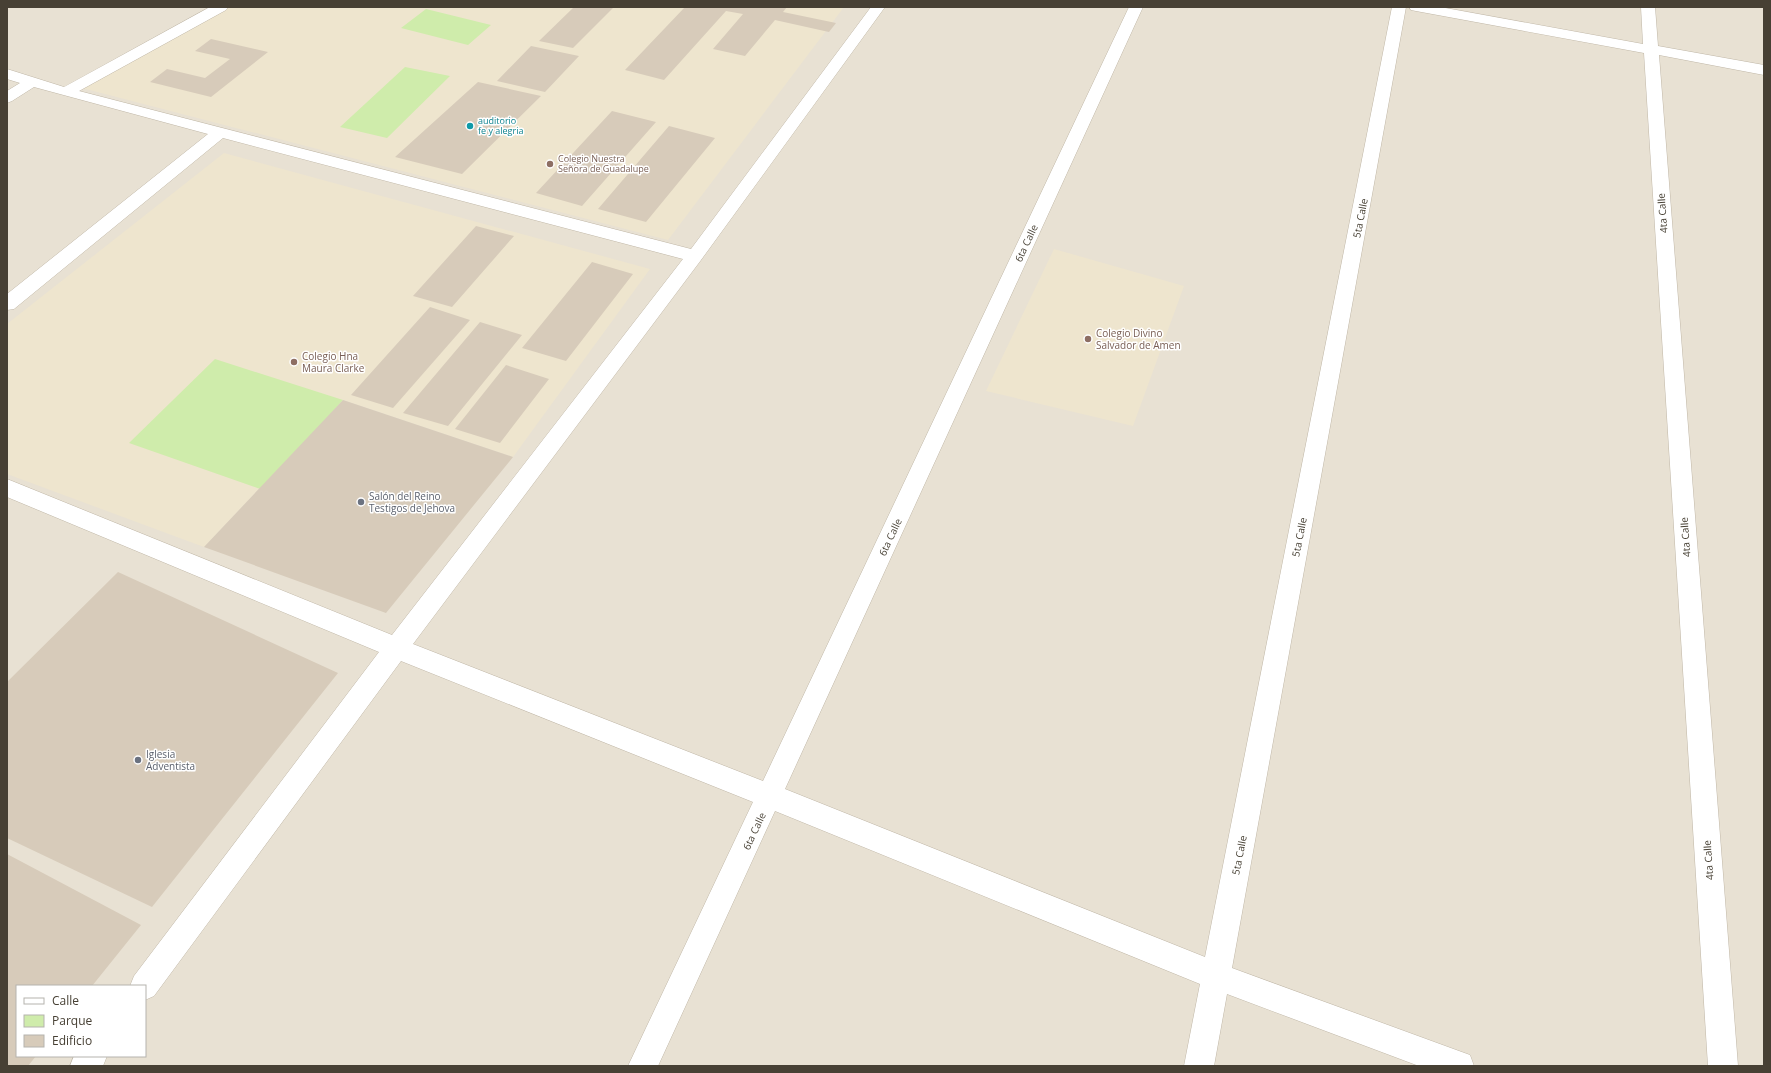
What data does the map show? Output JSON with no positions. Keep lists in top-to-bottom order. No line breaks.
{"streets":{"street":["4ta Calle","5ta Calle","6ta Calle"]},"places":["auditorio fe y alegria","Colegio Nuestra Señora de Guadalupe","Colegio Divino Salvador de Amen","Colegio Hna Maura Clarke","Salón del Reino Testigos de Jehova","Iglesia Adventista"],"legend":["Calle","Parque","Edificio"]}
